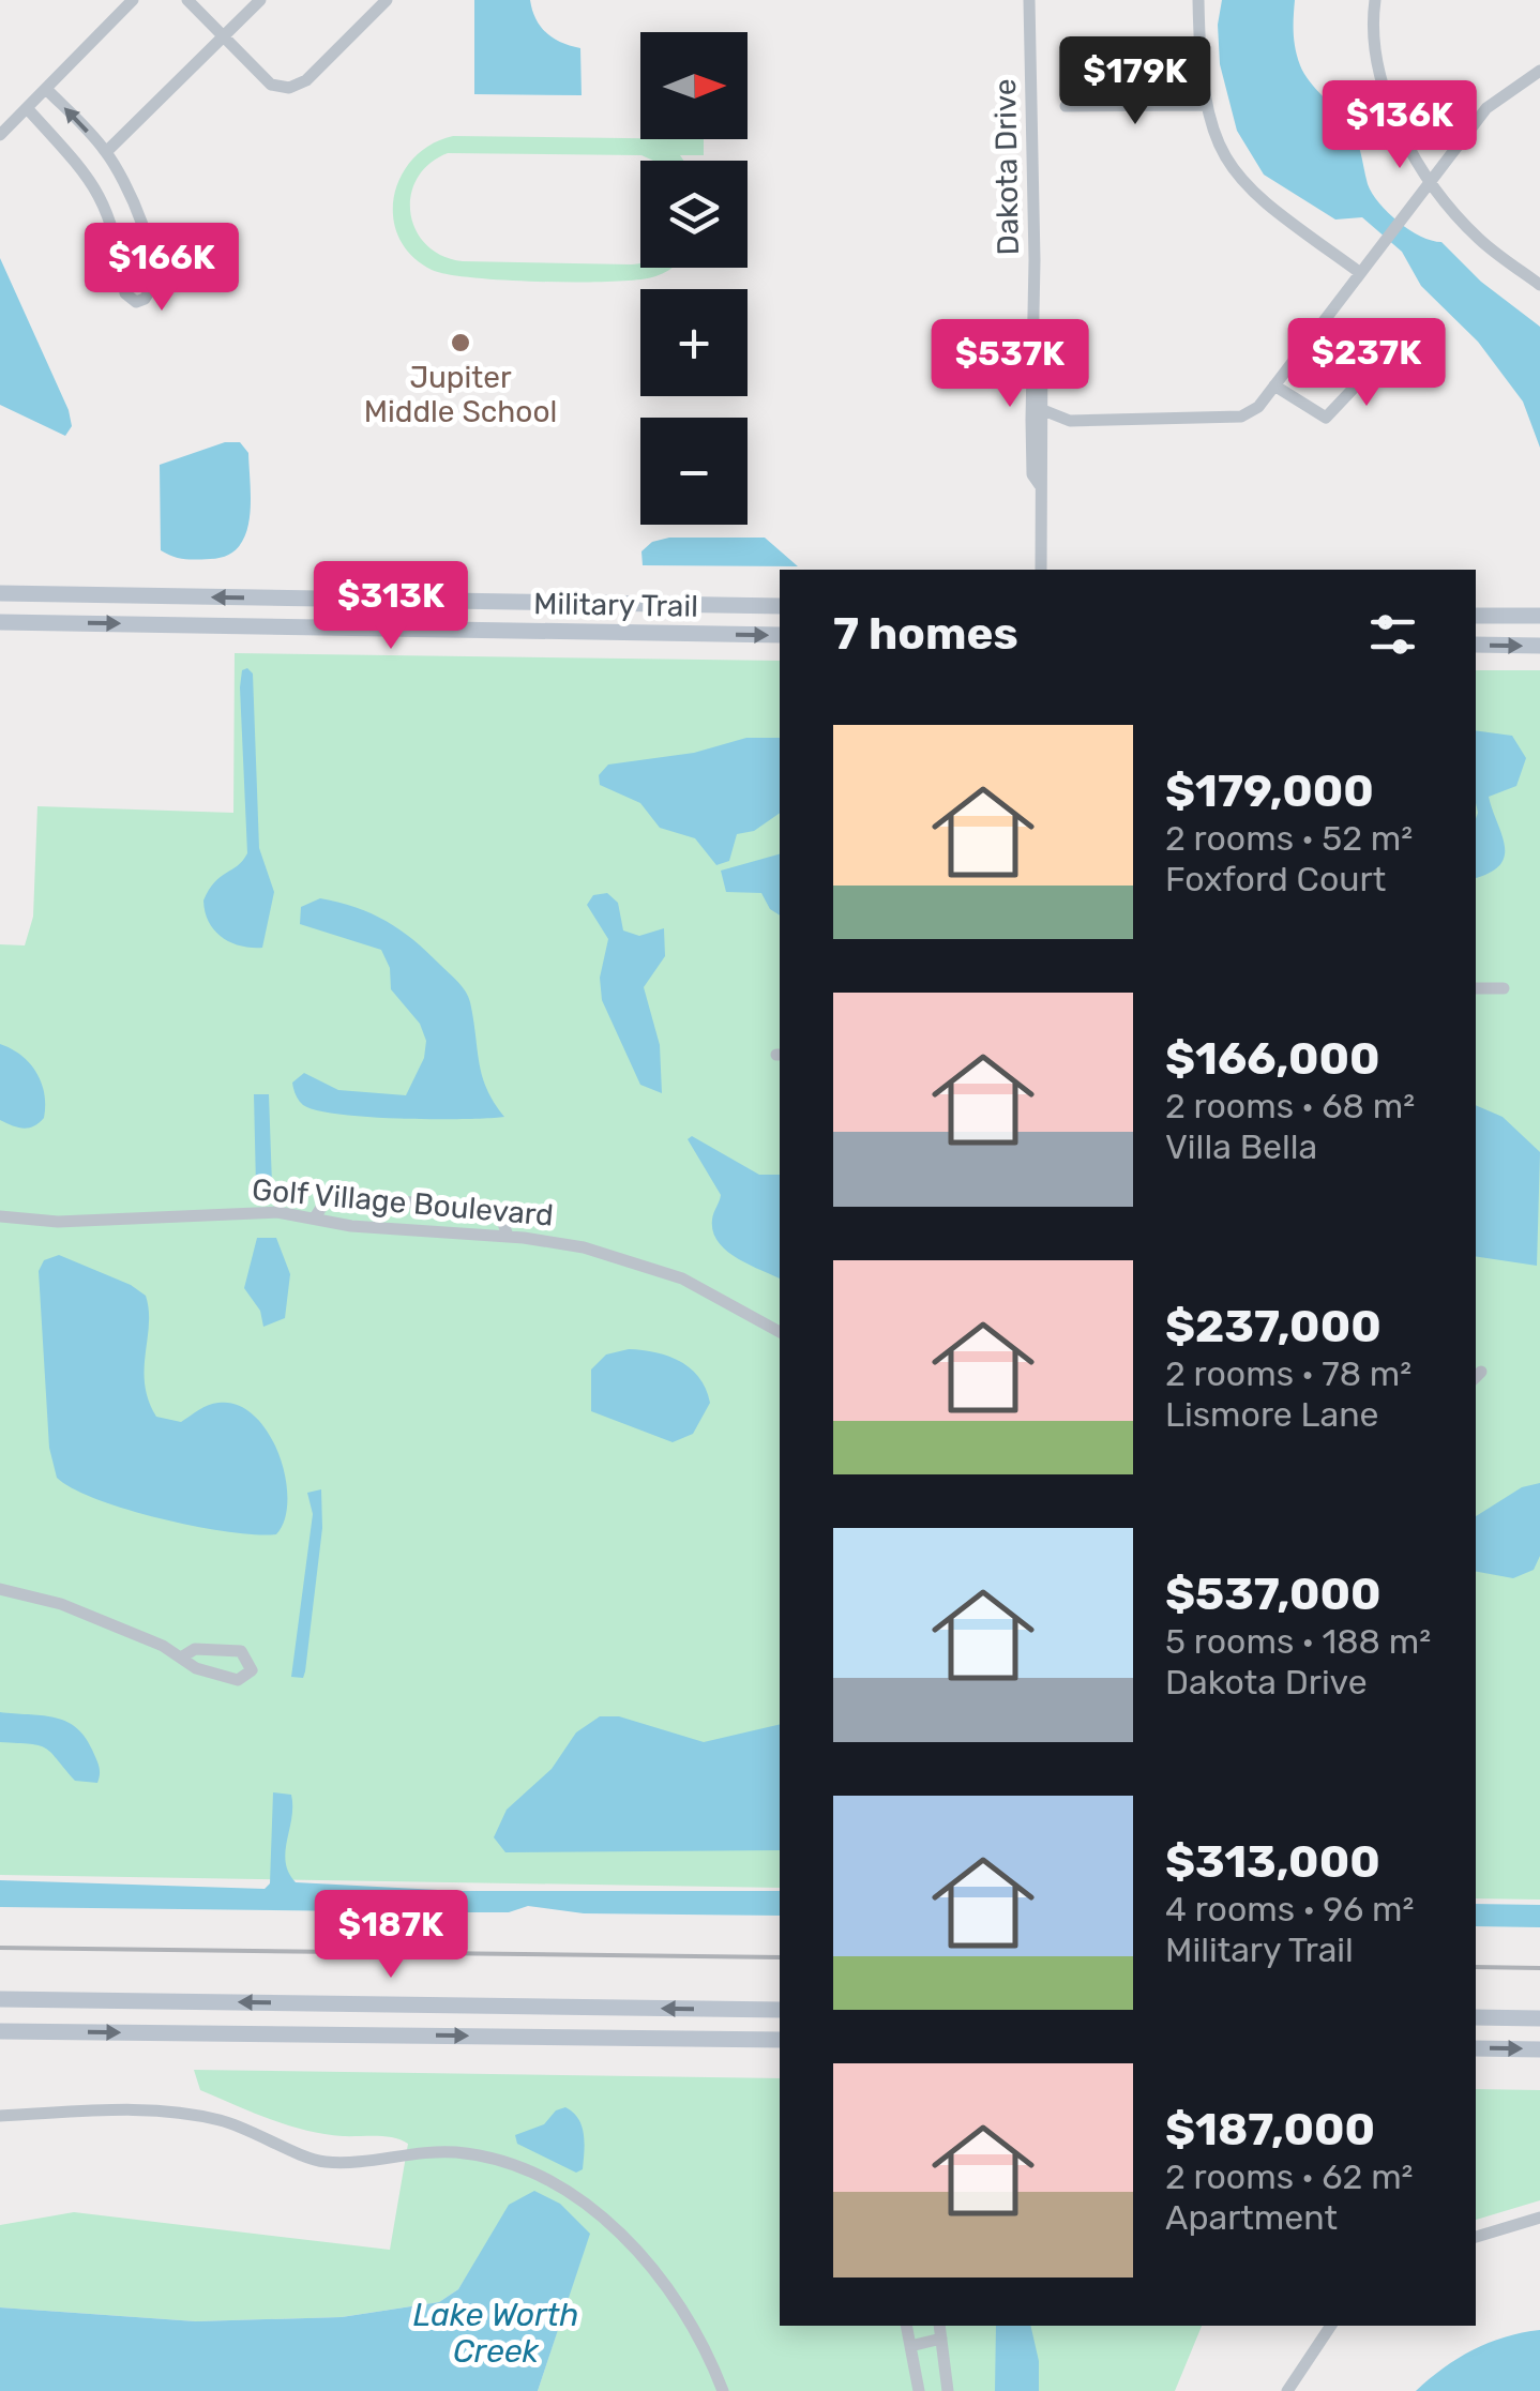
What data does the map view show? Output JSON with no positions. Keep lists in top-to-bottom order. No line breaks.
{"streets":{"main road":["Military Trail"],"street":["Dakota Drive","Golf Village Boulevard"]},"water":["Lake Worth Creek"],"places":["Jupiter Middle School"],"north":"right","page":{"map_buttons":["+","−"],"price":["$179K","$136K","$166K","$237K","$537K","$313K","$187K"],"heading":"7 homes","list":[{"name":"$179,000","note":"2 rooms · 52 m² · Foxford Court"},{"name":"$166,000","note":"2 rooms · 68 m² · Villa Bella"},{"name":"$237,000","note":"2 rooms · 78 m² · Lismore Lane"},{"name":"$537,000","note":"5 rooms · 188 m² · Dakota Drive"},{"name":"$313,000","note":"4 rooms · 96 m² · Military Trail"},{"name":"$187,000","note":"2 rooms · 62 m² · Apartment"}]}}
